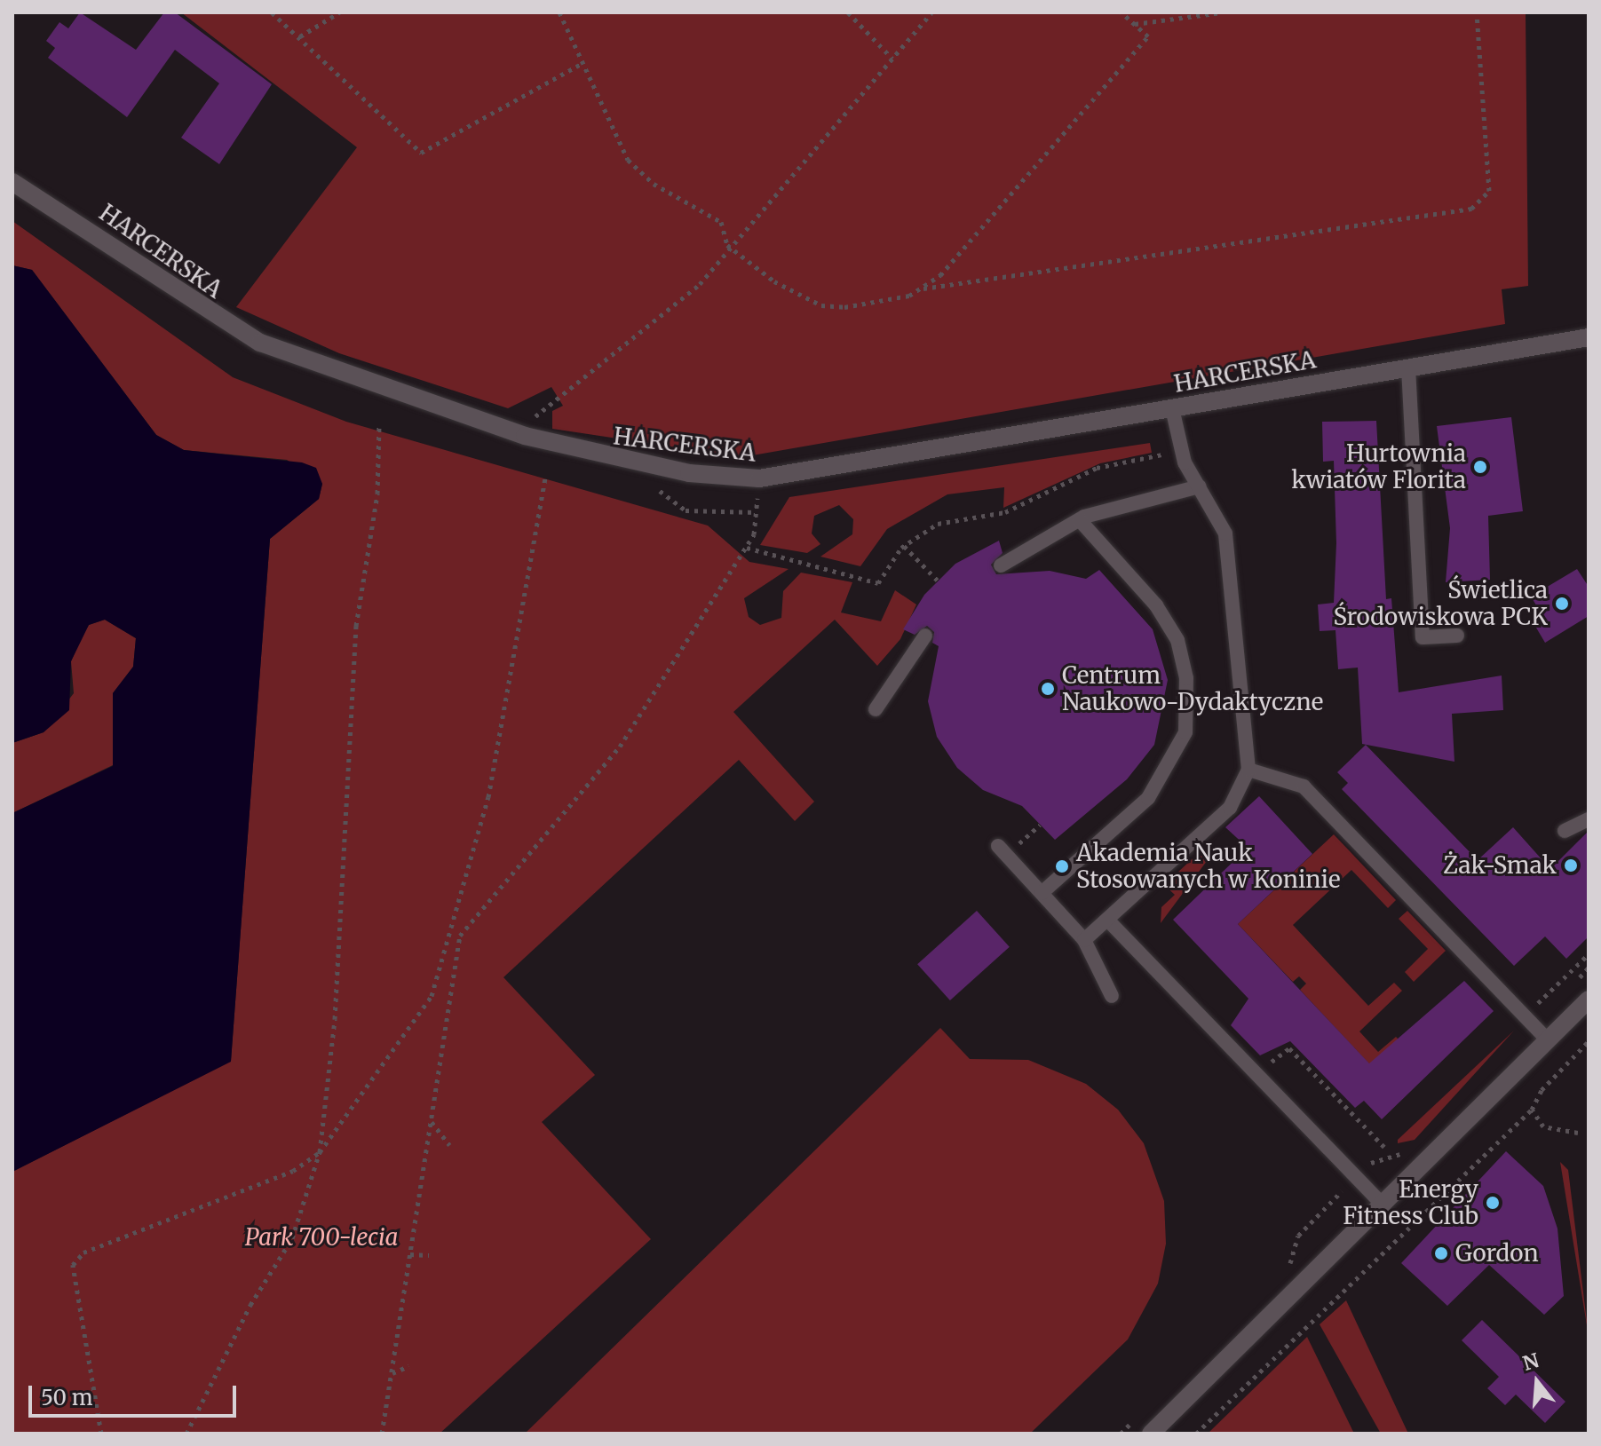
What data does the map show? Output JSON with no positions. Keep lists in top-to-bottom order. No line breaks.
{"streets":{"street":["HARCERSKA"]},"parks":["Park 700-lecia"],"places":["Hurtownia kwiatów Florita","Świetlica Środowiskowa PCK","Centrum Naukowo-Dydaktyczne","Żak-Smak","Akademia Nauk Stosowanych w Koninie","Energy Fitness Club","Gordon"],"scale_bar":"50 m","north":"top"}
